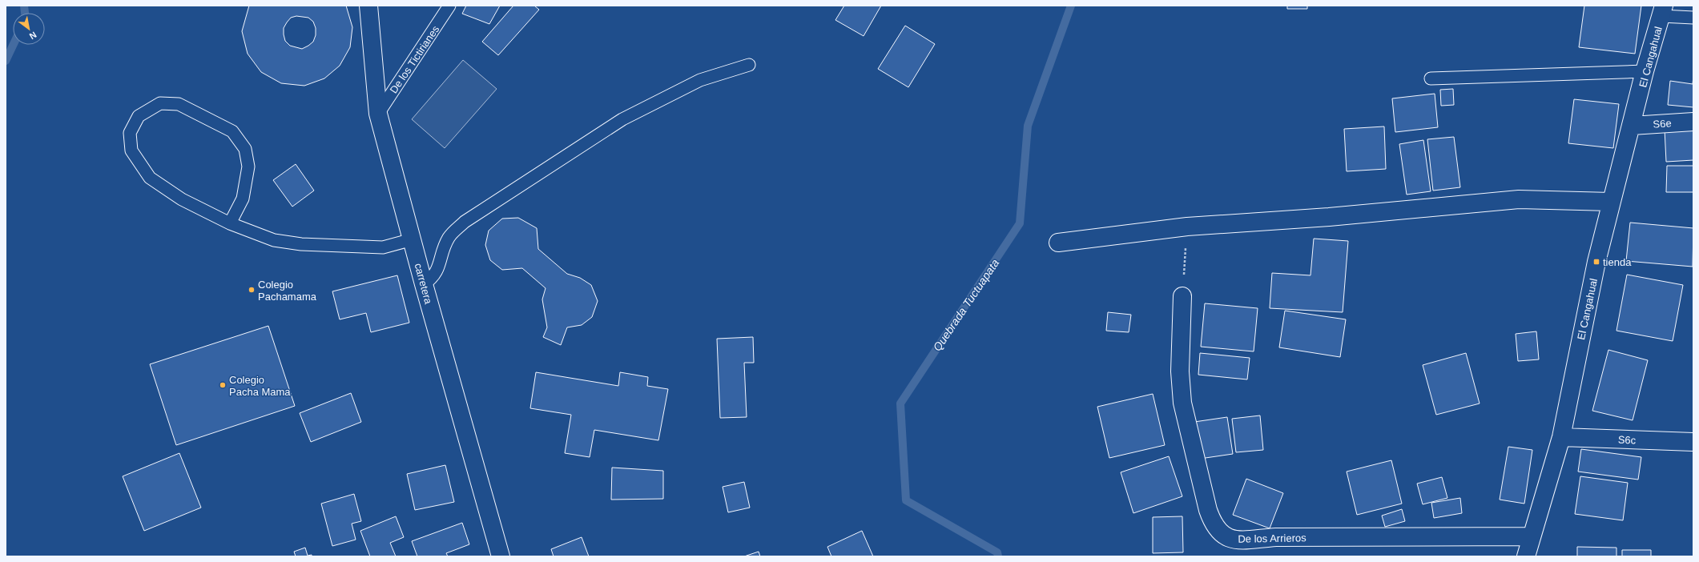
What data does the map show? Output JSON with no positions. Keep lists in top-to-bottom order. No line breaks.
{"streets":{"street":["El Cangahual","S6e","carretera","S6c","De los Arrieros"],"lane":["De los Tictirianes"]},"crossings":[["El Cangahual","S6e"],["El Cangahual","S6c"],["El Cangahual","De los Arrieros"],["De los Tictirianes","carretera"]],"water":["Quebrada Tuctuapata"],"places":{"transit":["tienda"],"other":["Colegio Pachamama","Colegio Pacha Mama"]},"north":"bottom right"}
